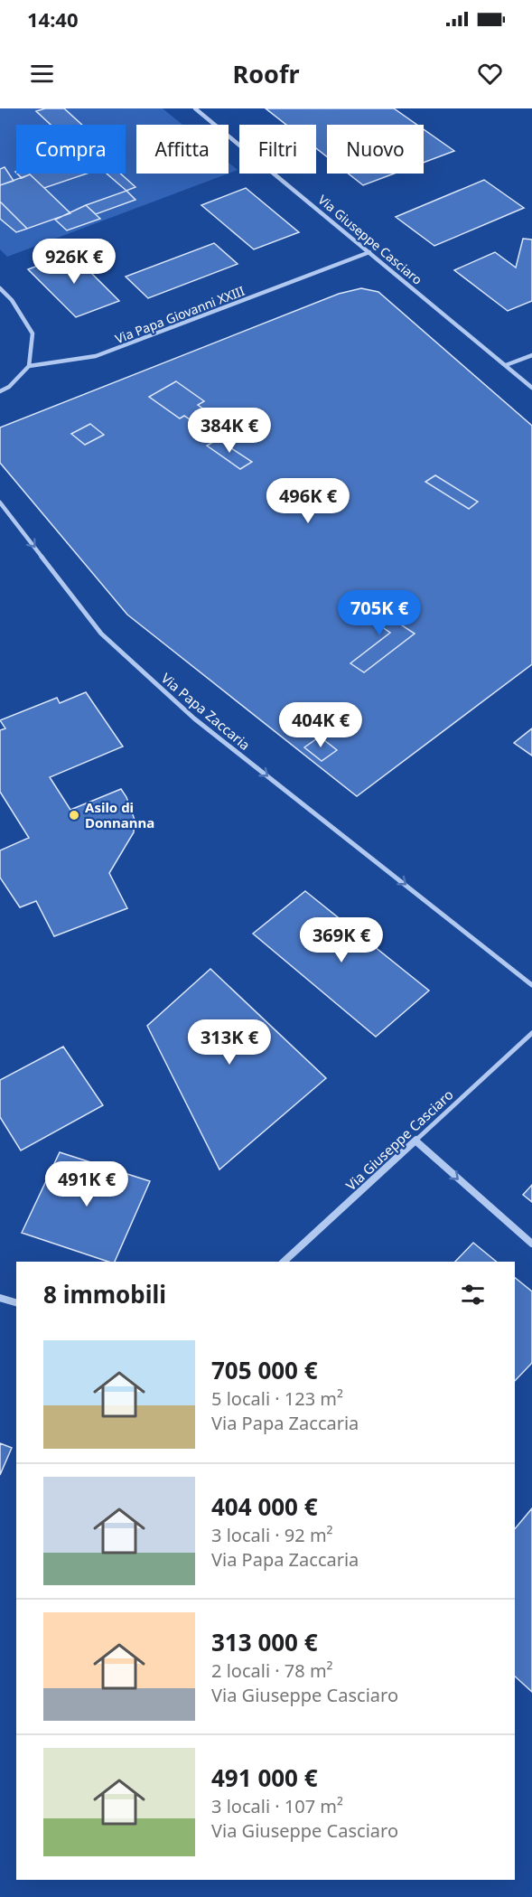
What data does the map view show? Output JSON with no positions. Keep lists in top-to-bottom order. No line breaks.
{"streets":{"street":["Via Giuseppe Casciaro","Via Papa Giovanni XXIII","Via Papa Zaccaria"]},"crossings":[["Via Giuseppe Casciaro","Via Papa Giovanni XXIII"]],"one_way":["Via Papa Zaccaria"],"places":["Asilo di Donnanna"],"page":{"status":"14:40","header":"Roofr","chip":["Compra","Affitta","Filtri","Nuovo"],"price":["926K €","384K €","496K €","705K €","404K €","369K €","313K €","491K €"],"heading":"8 immobili","list":[{"name":"705 000 €","note":"5 locali · 123 m² · Via Papa Zaccaria"},{"name":"404 000 €","note":"3 locali · 92 m² · Via Papa Zaccaria"},{"name":"313 000 €","note":"2 locali · 78 m² · Via Giuseppe Casciaro"},{"name":"491 000 €","note":"3 locali · 107 m² · Via Giuseppe Casciaro"}]}}
